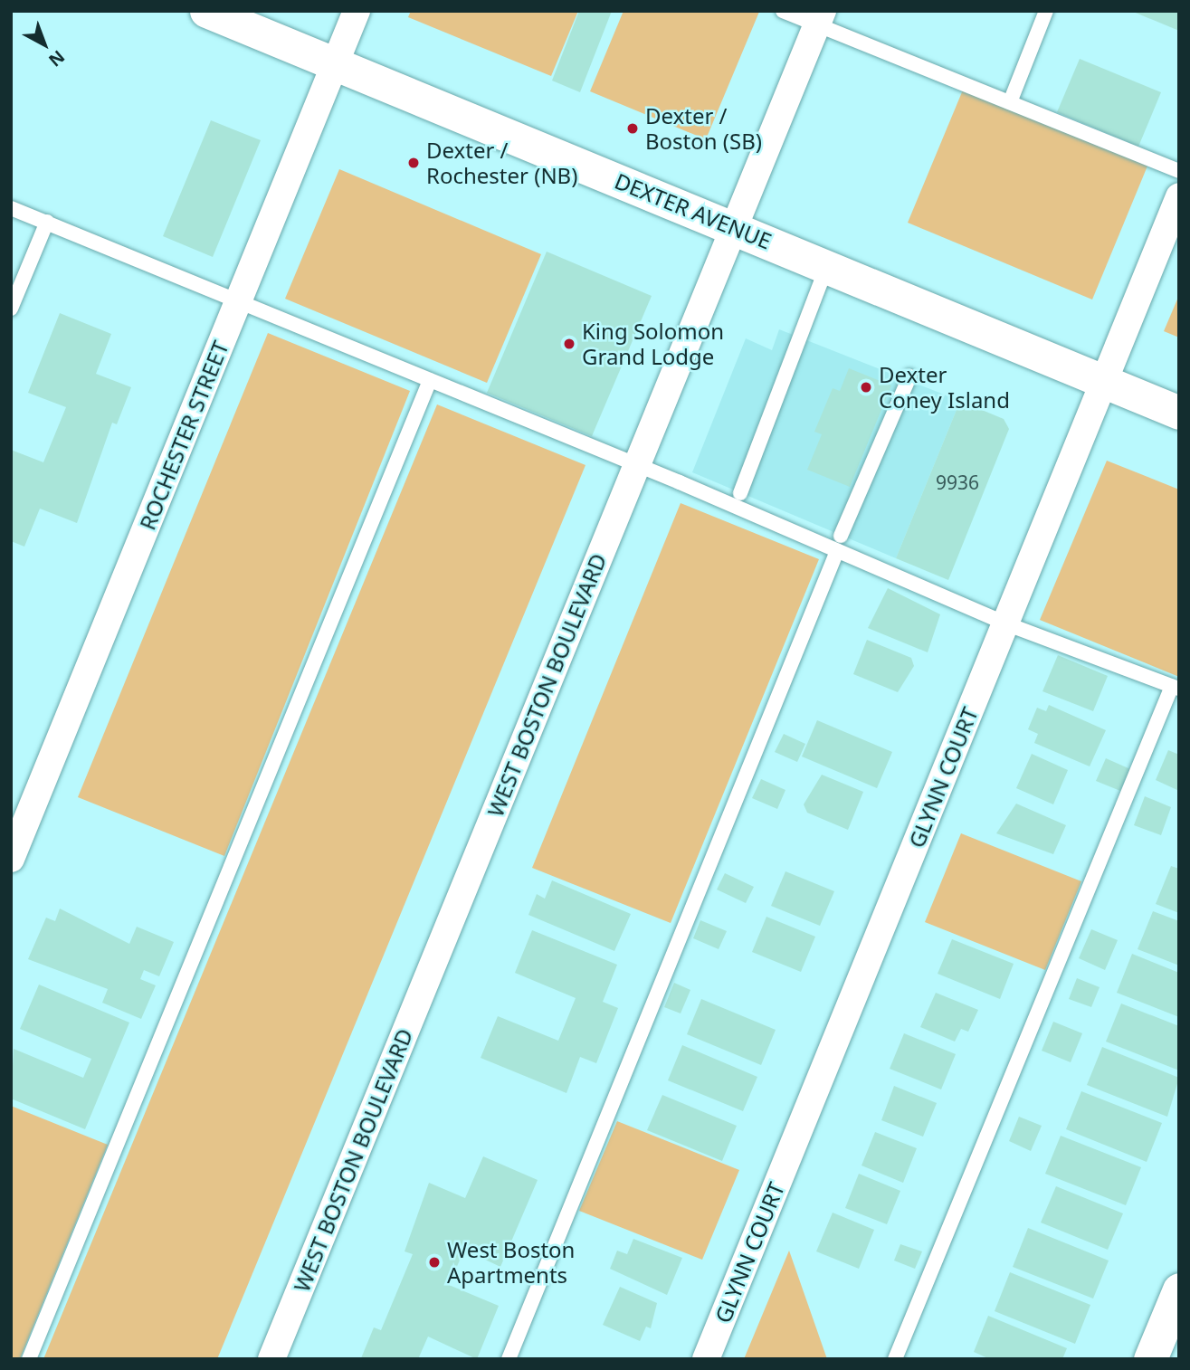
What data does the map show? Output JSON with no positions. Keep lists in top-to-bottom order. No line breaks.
{"streets":{"street":["DEXTER AVENUE","ROCHESTER STREET","WEST BOSTON BOULEVARD","GLYNN COURT"]},"crossings":[["DEXTER AVENUE","ROCHESTER STREET"],["DEXTER AVENUE","WEST BOSTON BOULEVARD"],["DEXTER AVENUE","GLYNN COURT"]],"places":["Dexter / Boston (SB)","Dexter / Rochester (NB)","King Solomon Grand Lodge","Dexter Coney Island","West Boston Apartments"],"house_numbers":["9936"],"north":"bottom right"}
